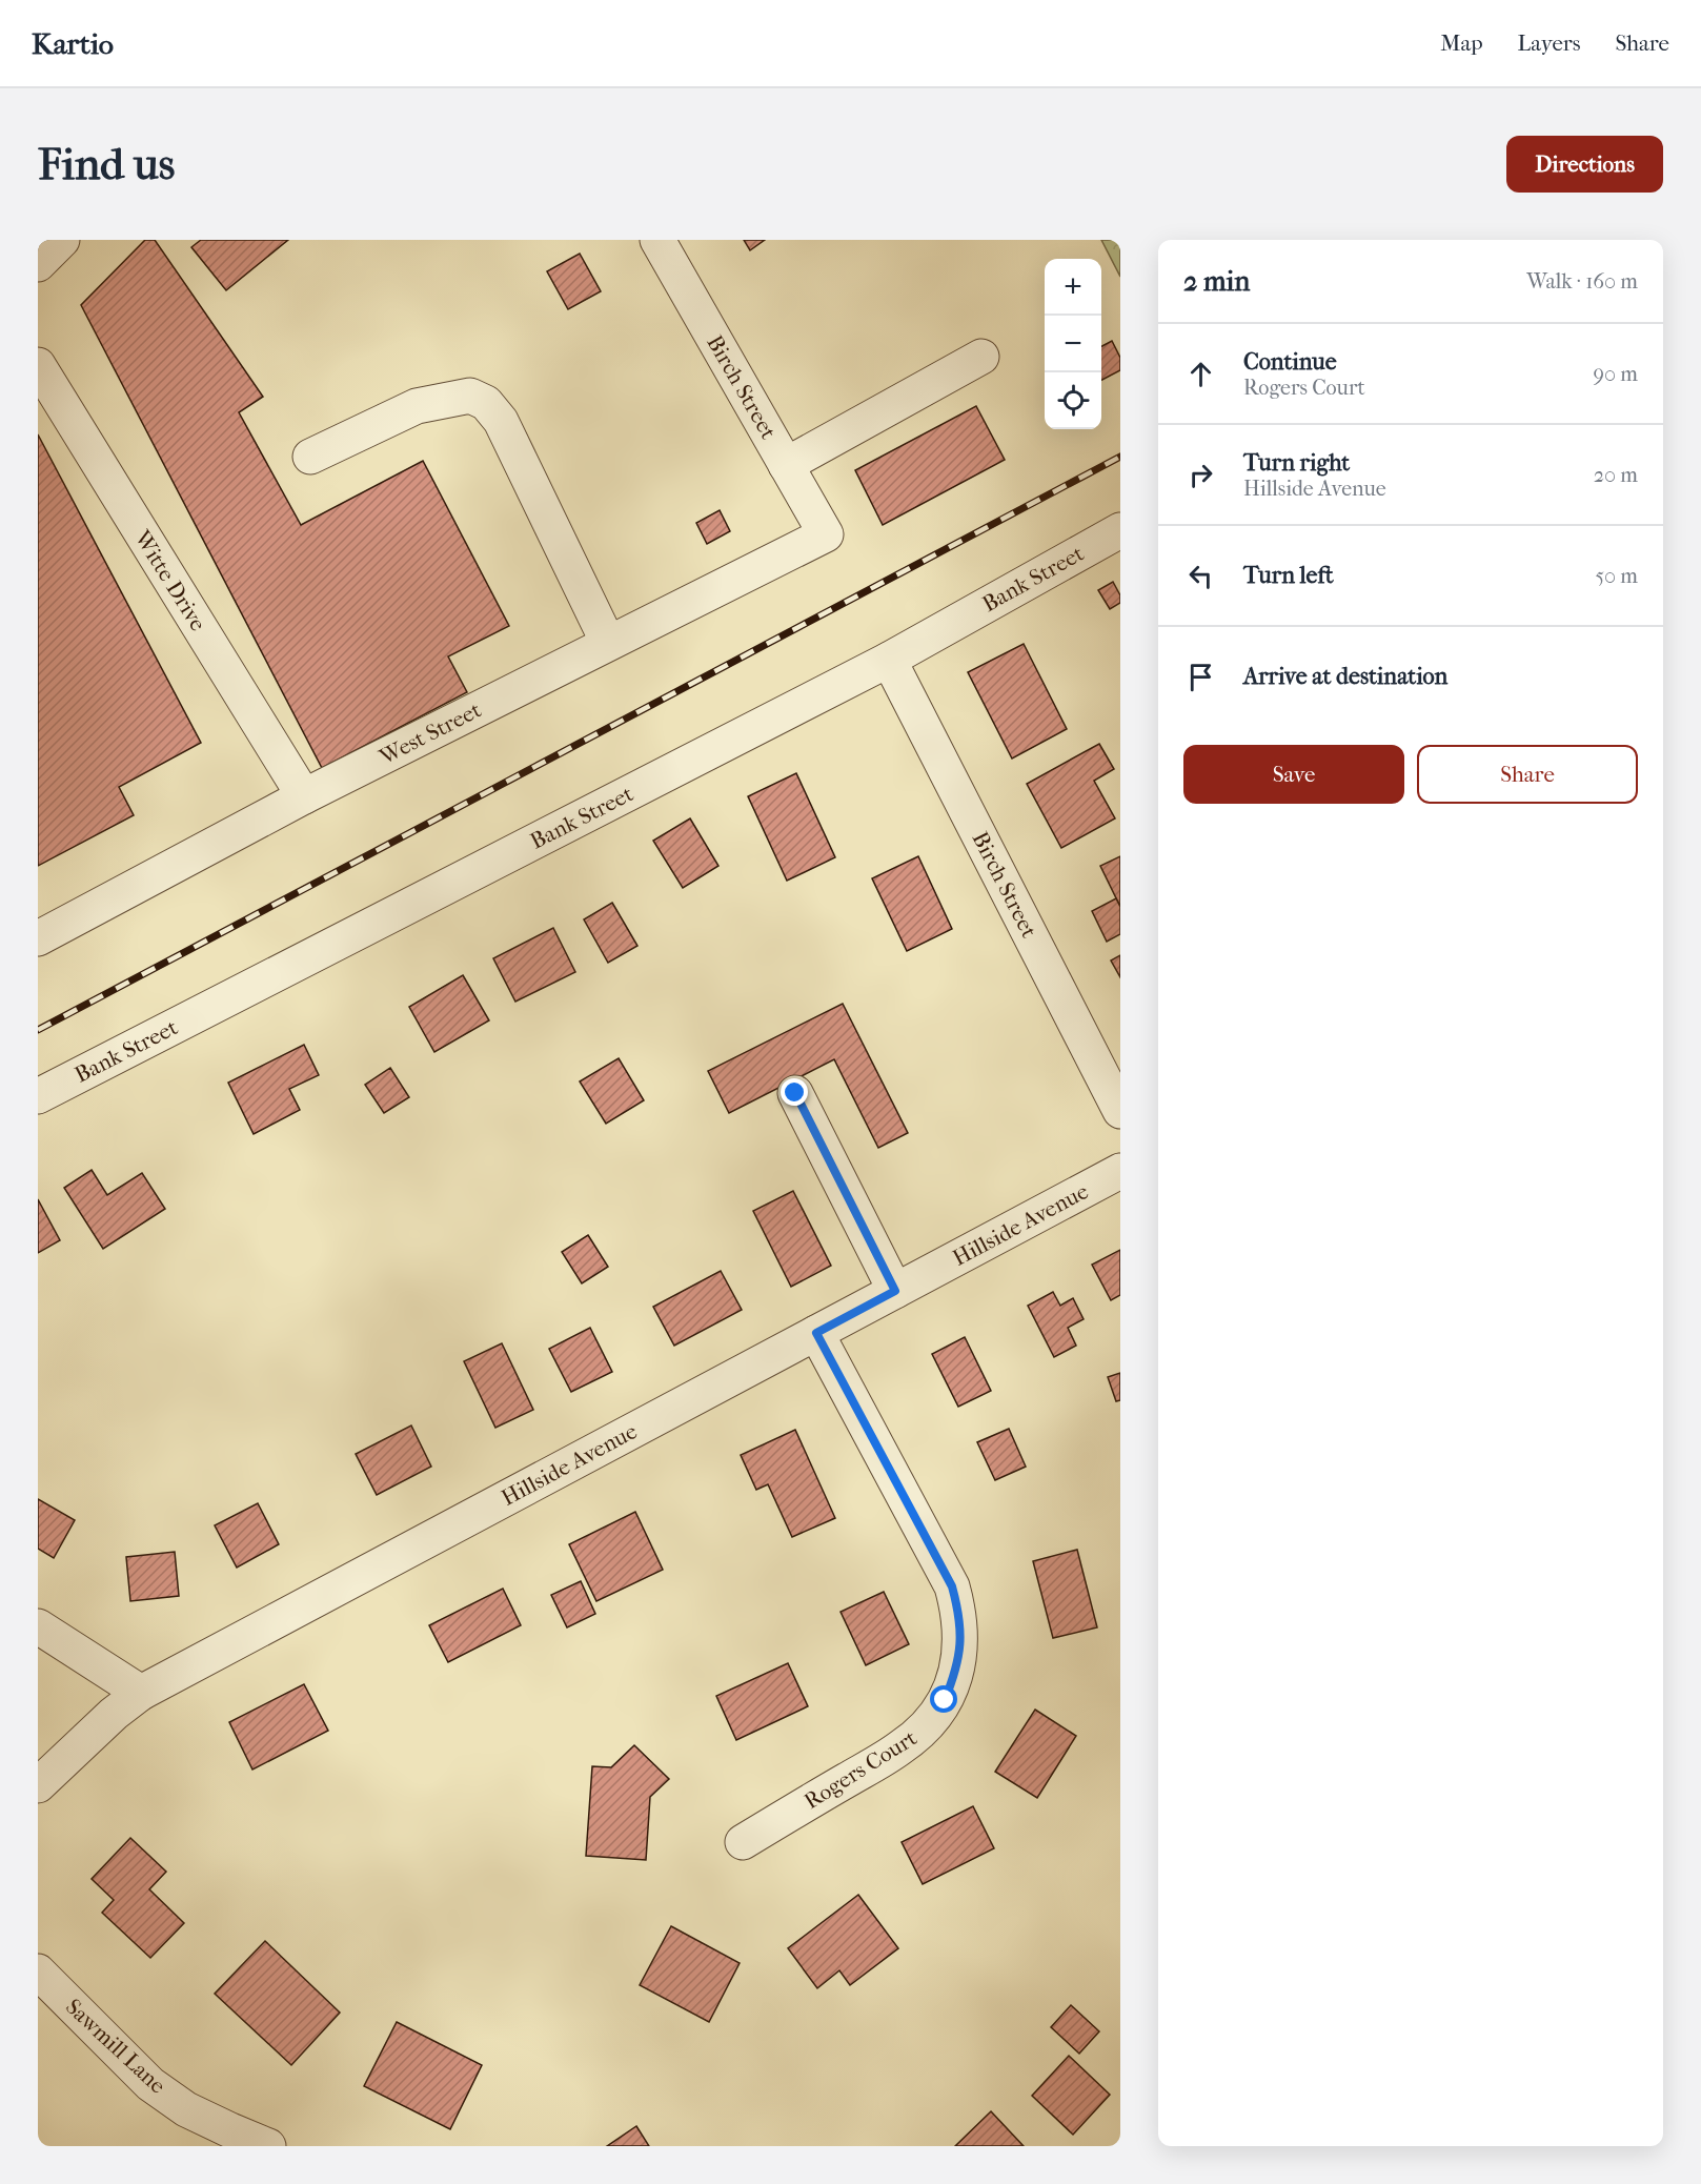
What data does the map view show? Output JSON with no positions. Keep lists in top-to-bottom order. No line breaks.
{"streets":{"street":["Birch Street","Bank Street","Witte Drive","West Street","Hillside Avenue","Rogers Court","Sawmill Lane"]},"crossings":[["Birch Street","Bank Street"],["Birch Street","West Street"],["Witte Drive","West Street"],["Hillside Avenue","Rogers Court"]],"page":{"header":"Kartio","nav":["Map","Layers","Share"],"buttons":["Directions",["Save","Share"]],"title":"Find us","heading":["2 min","Walk · 160 m"],"map_buttons":["+","−"],"list":[["Continue","Rogers Court","90 m"],["Turn right","Hillside Avenue","20 m"],["Turn left","50 m"],"Arrive at destination"]}}
